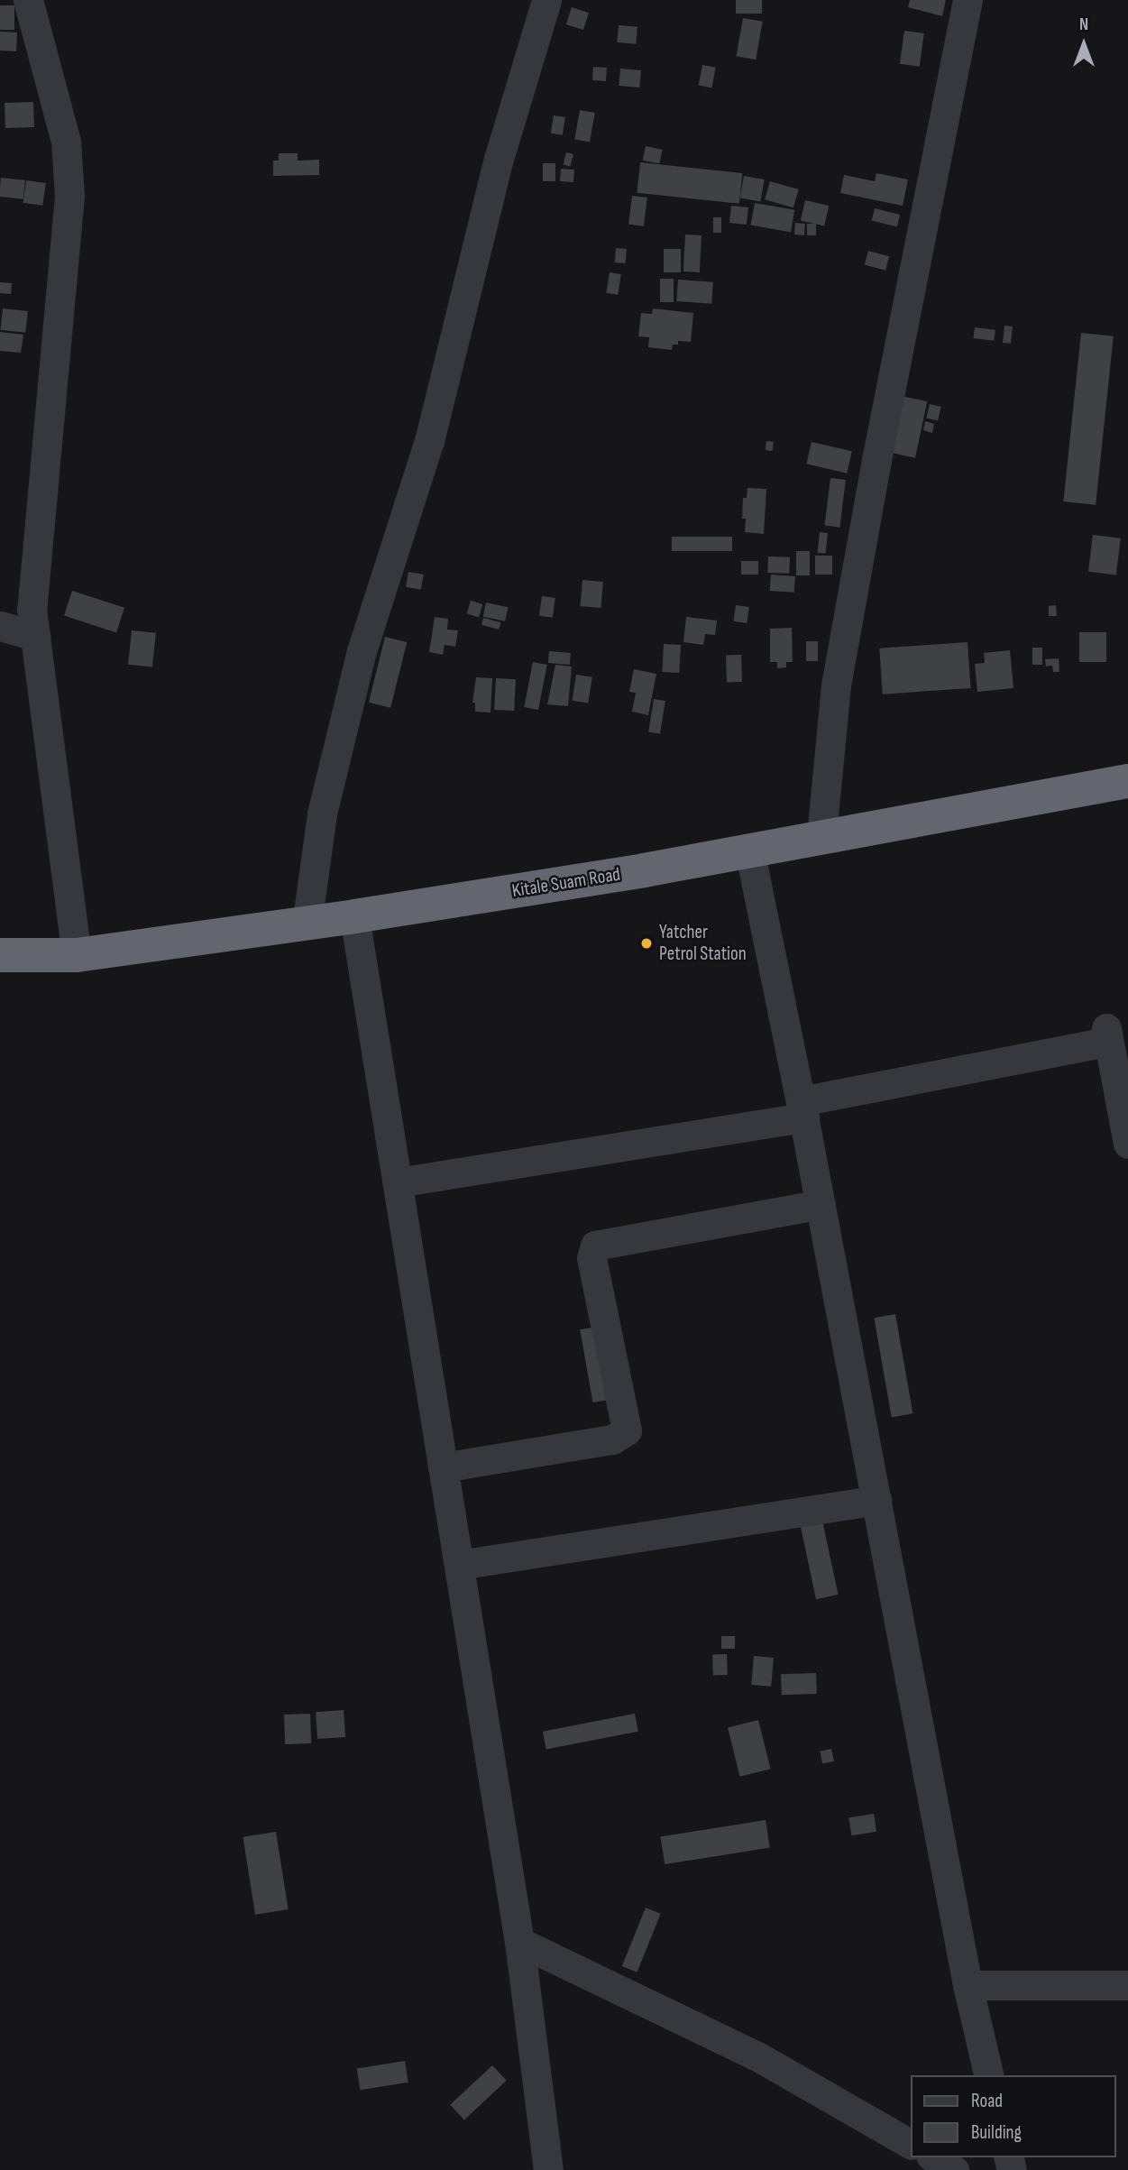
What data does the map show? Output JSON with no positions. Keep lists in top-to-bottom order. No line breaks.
{"streets":{"highway":["Kitale Suam Road"]},"places":["Yatcher Petrol Station"],"legend":["Road","Building"],"north":"top"}
